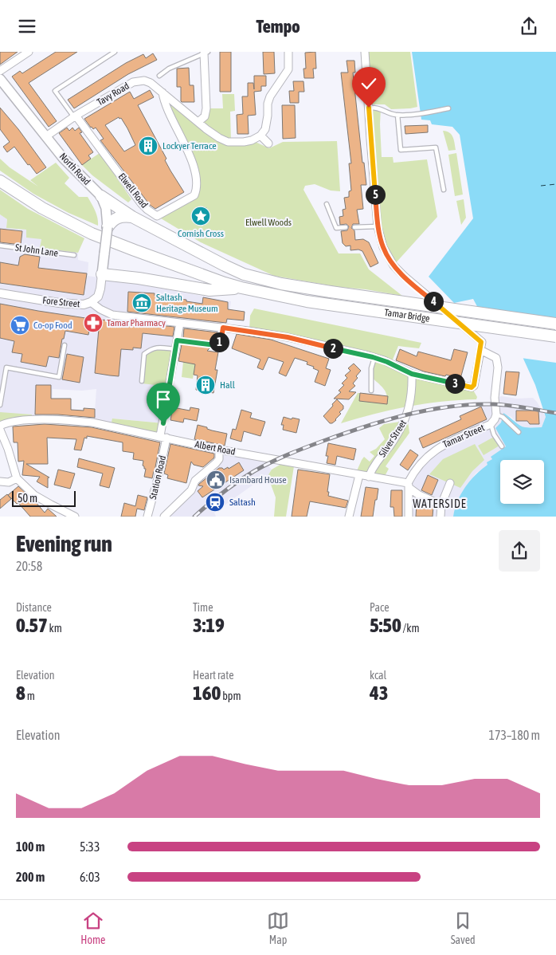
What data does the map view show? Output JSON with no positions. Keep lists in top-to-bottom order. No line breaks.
{"streets":{"highway":["Tamar Bridge"],"main road":["North Road"],"street":["Tavy Road","Elwell Road","Fore Street","Tamar Street","Silver Street","Albert Road","Station Road"],"lane":["St John Lane"]},"crossings":[["Tavy Road","North Road"],["Tavy Road","Elwell Road"],["North Road","Fore Street"],["Albert Road","Station Road"]],"districts":["WATERSIDE"],"parks":["Elwell Woods"],"places":{"building":["Lockyer Terrace","Hall"],"place":["Cornish Cross"],"museum":["Saltash Heritage Museum"],"pharmacy":["Tamar Pharmacy"],"supermarket":["Co-op Food"],"public building":["Isambard House"],"station":["Saltash"]},"scale_bar":"50 m","page":{"header":"Tempo","pins":["5","4","1","2","3"],"scale":"50 m","heading":["Evening run","20:58"],"stats":[["Distance","0.57 km"],["Time","3:19"],["Pace","5:50 /km"],["Elevation","8 m"],["Heart rate","160 bpm"],["kcal","43"]],"chart":["Elevation","173–180 m"],"list":[{"name":"100 m","note":"5:33"},{"name":"200 m","note":"6:03"}],"tabs":["Home","Map","Saved"]}}
